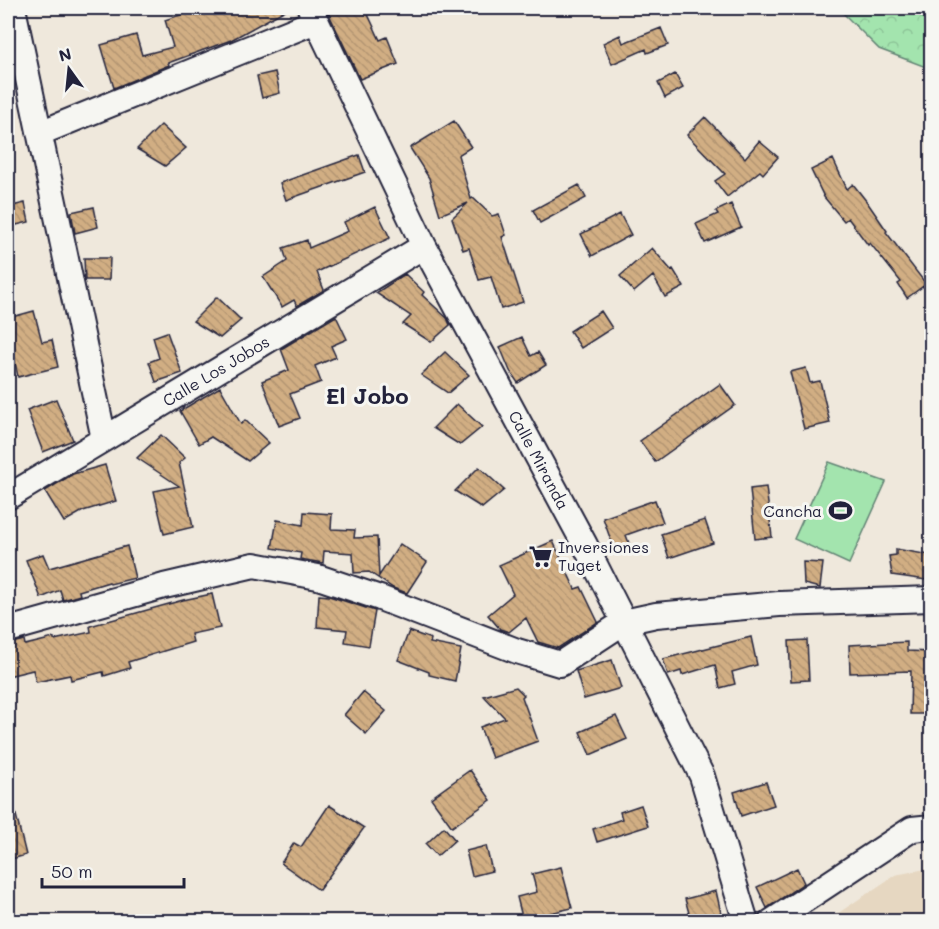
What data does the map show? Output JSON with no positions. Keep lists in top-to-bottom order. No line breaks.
{"streets":{"street":["Calle Los Jobos","Calle Miranda"]},"crossings":[["Calle Los Jobos","Calle Miranda"]],"districts":["El Jobo"],"places":{"sports":["Cancha"],"supermarket":["Inversiones Tuget"]},"scale_bar":"50 m","north":"top"}
